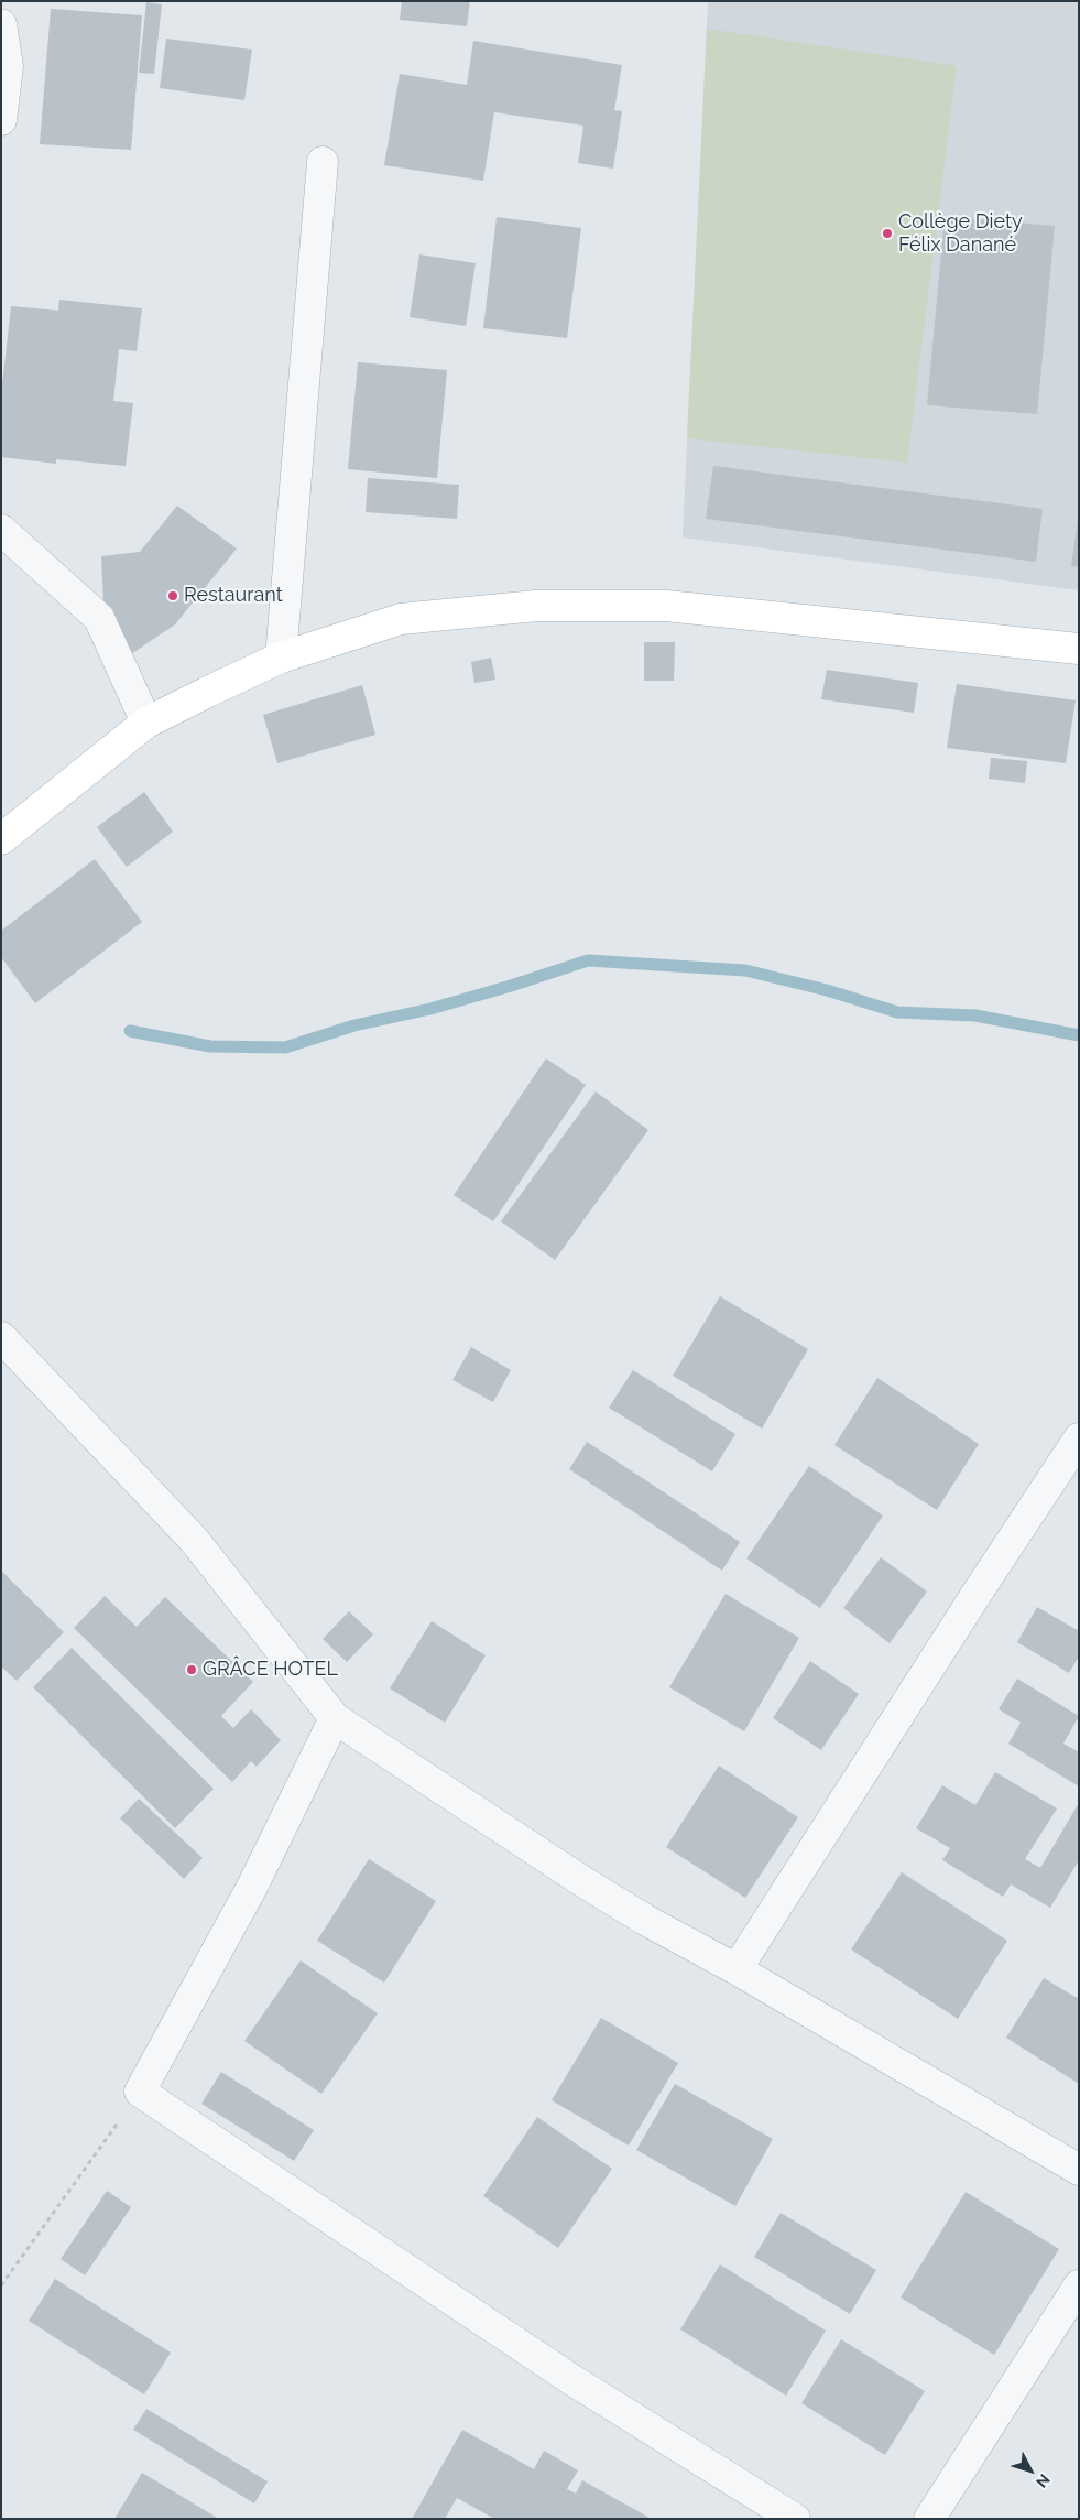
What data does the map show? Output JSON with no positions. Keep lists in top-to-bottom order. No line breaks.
{"places":["Collège Diety Félix Danané","Restaurant","GRÂCE HOTEL"],"north":"bottom right"}
